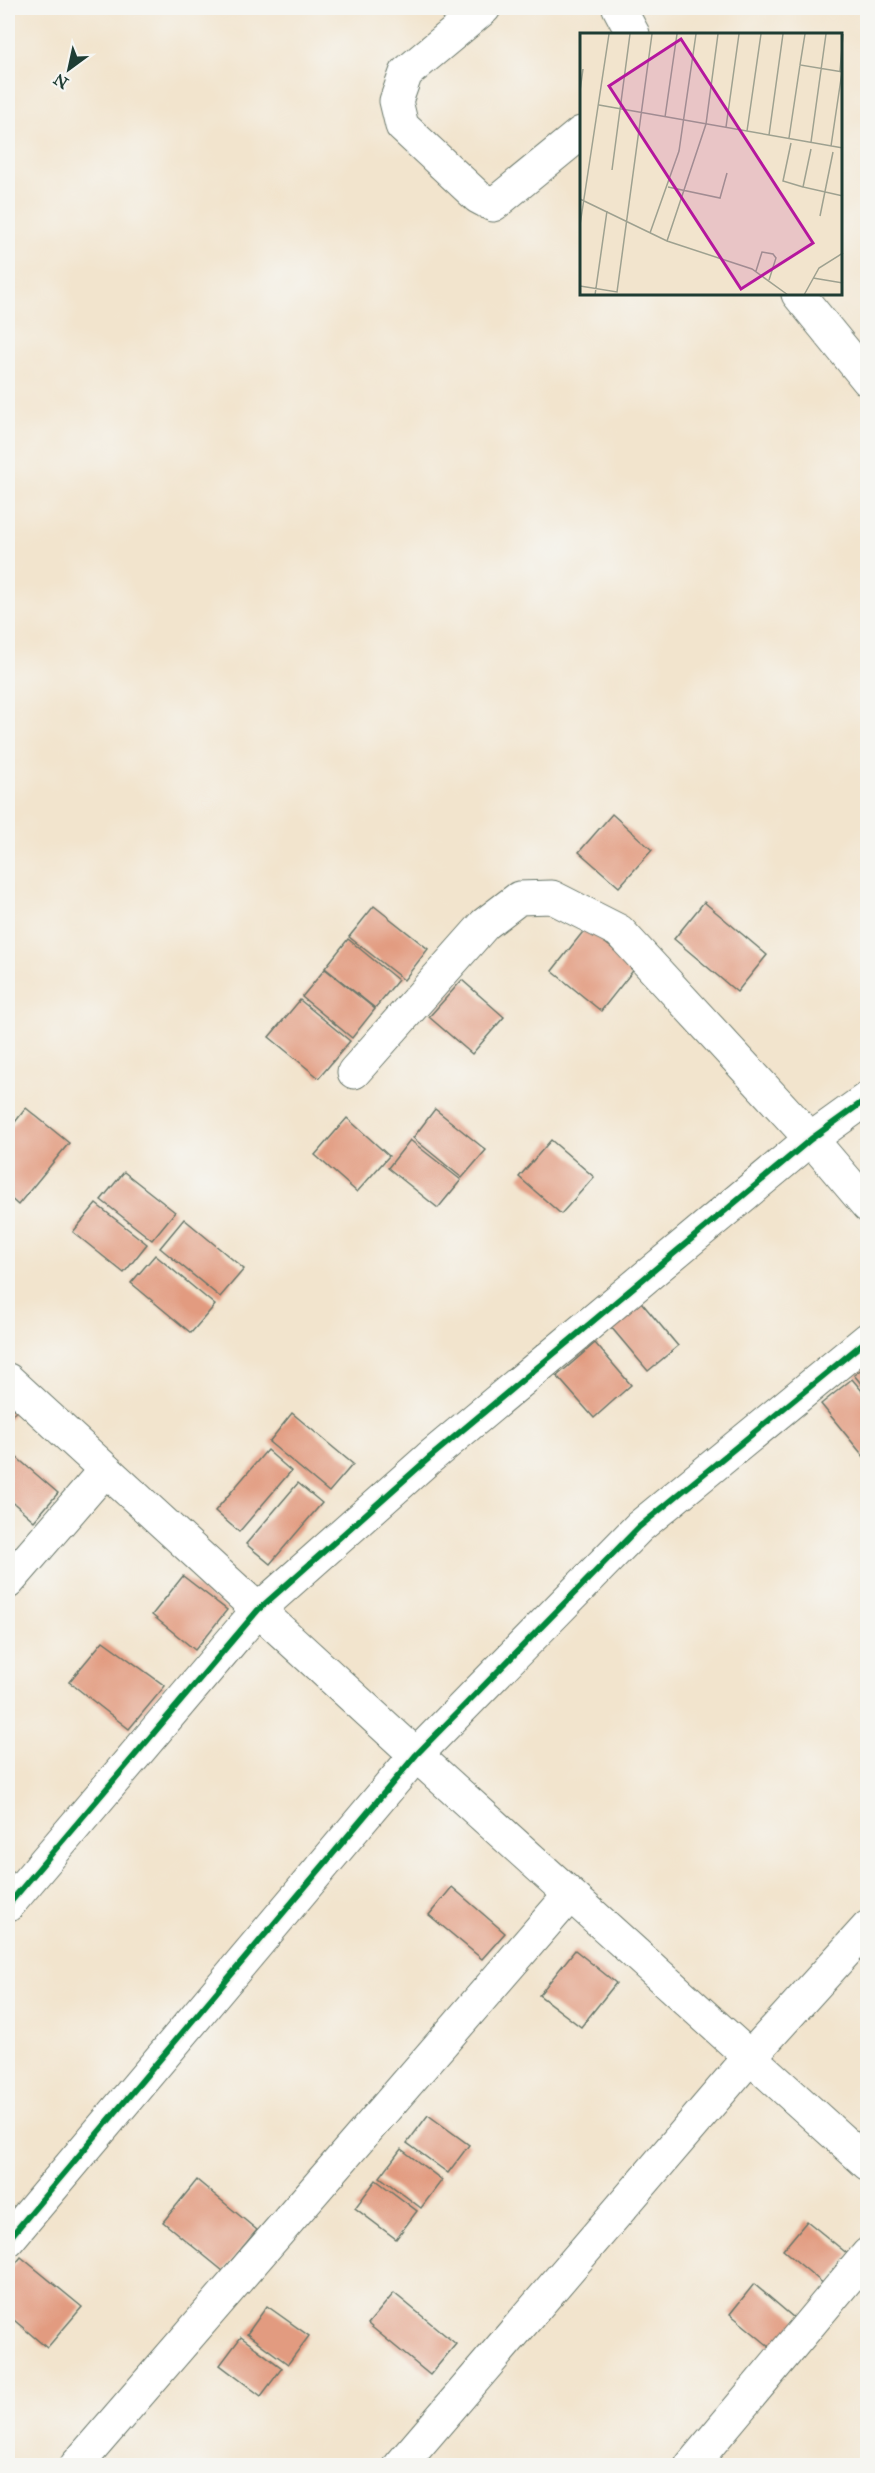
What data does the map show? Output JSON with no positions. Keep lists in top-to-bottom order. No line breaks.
{"north":"bottom left"}
